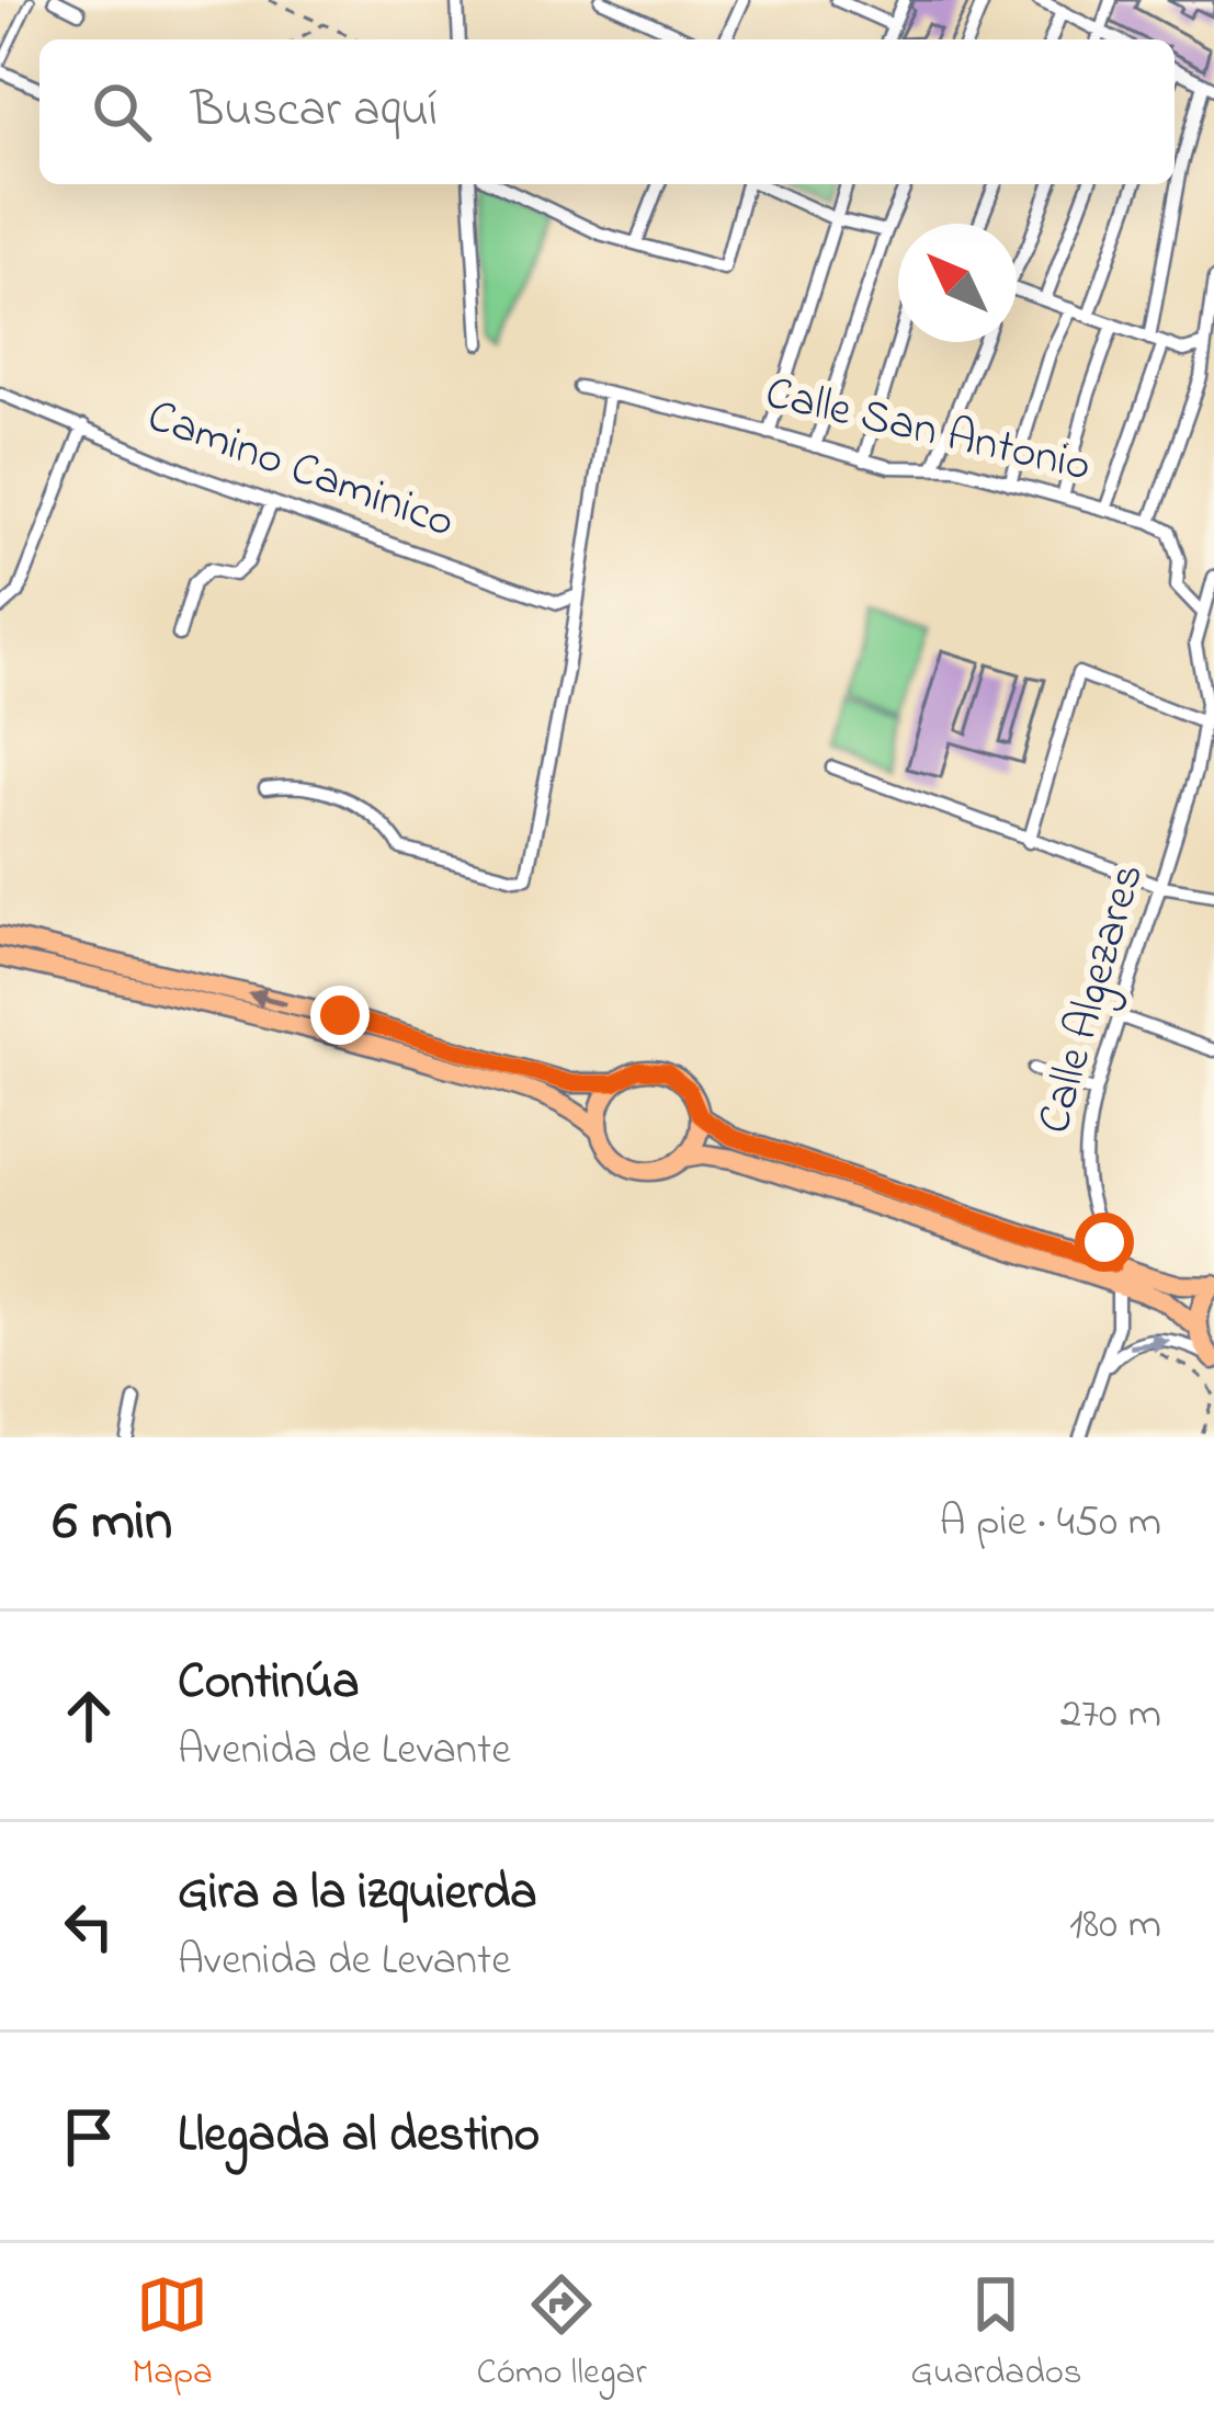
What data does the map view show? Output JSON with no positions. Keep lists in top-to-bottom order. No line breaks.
{"streets":{"street":["Calle San Antonio","Camino Caminico","Calle Algezares"]},"north":"top left","page":{"search":"Buscar aquí","heading":["6 min","A pie · 450 m"],"list":[["Continúa","Avenida de Levante","270 m"],["Gira a la izquierda","Avenida de Levante","180 m"],"Llegada al destino"],"nav":["Mapa","Cómo llegar","Guardados"]}}
